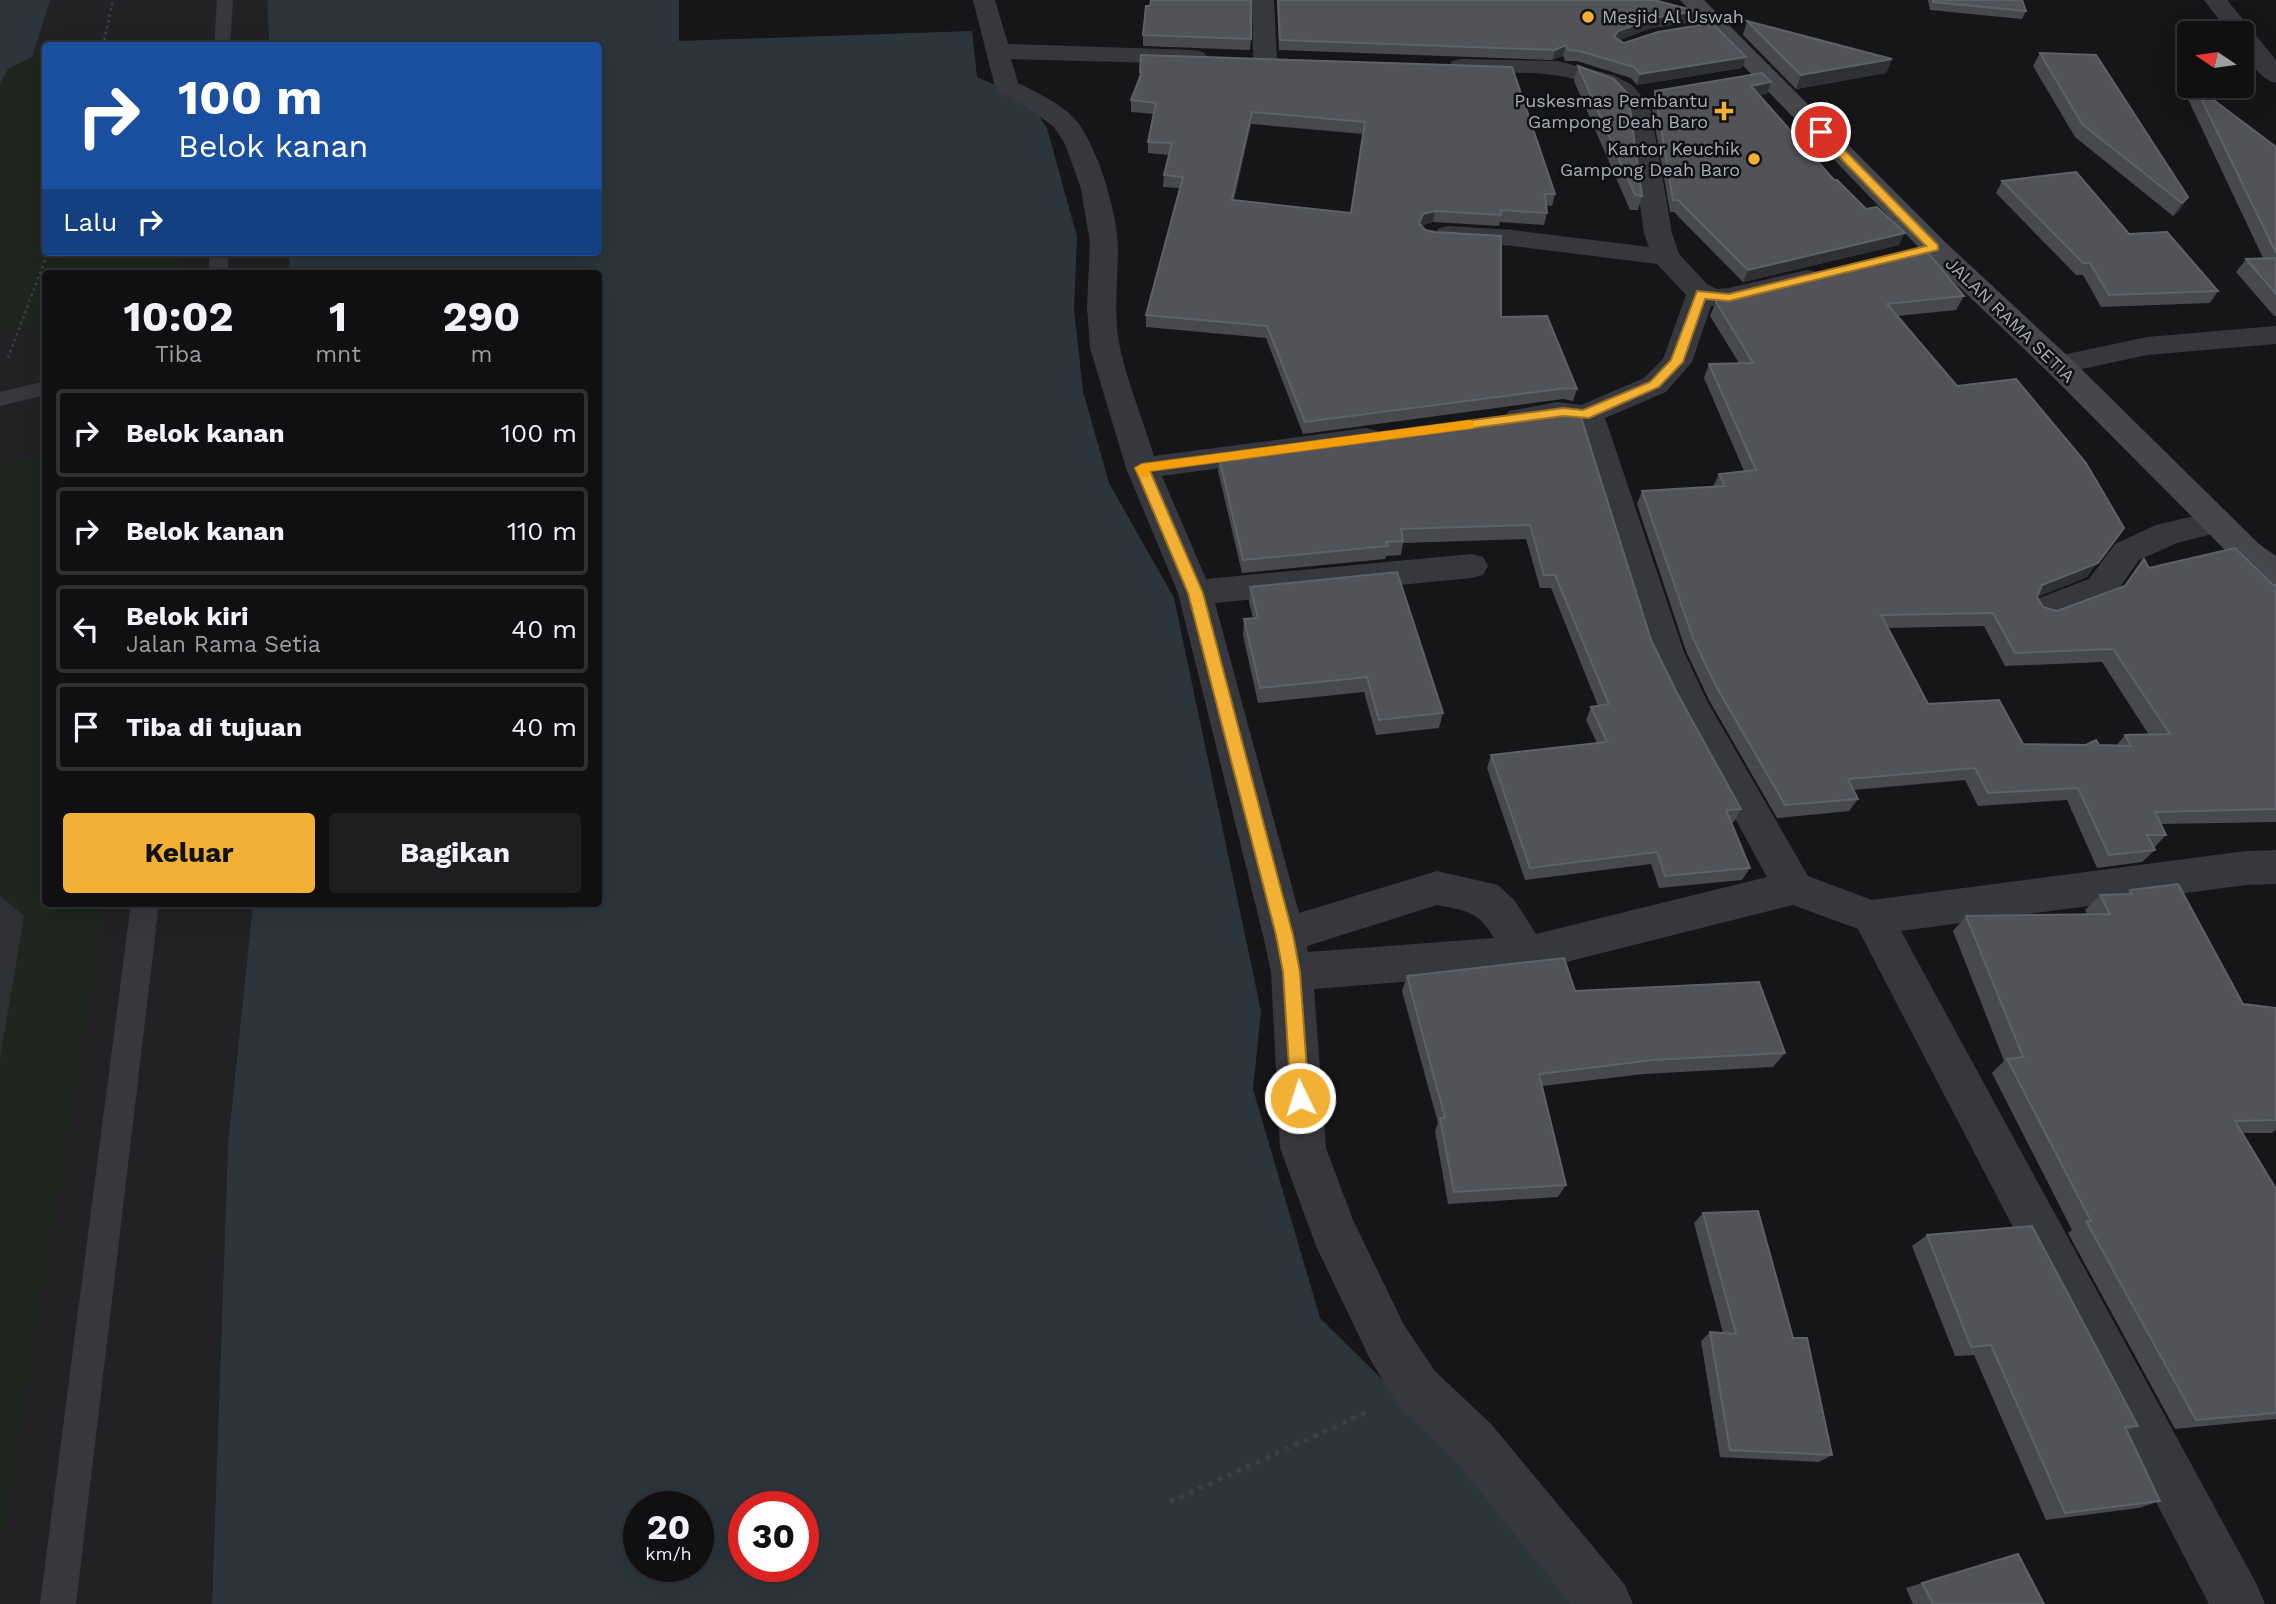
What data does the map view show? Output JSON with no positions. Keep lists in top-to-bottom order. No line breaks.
{"streets":{"street":["JALAN RAMA SETIA"]},"places":{"other":["Mesjid Al Uswah","Kantor Keuchik Gampong Deah Baro"],"health":["Puskesmas Pembantu Gampong Deah Baro"]},"north":"left","page":{"turn":["100 m","Belok kanan"],"then":"Lalu","eta":["10:02","Tiba","1","mnt","290","m"],"list":[{"name":"Belok kanan","value":"100 m"},{"name":"Belok kanan","value":"110 m"},{"name":"Belok kiri","note":"Jalan Rama Setia","value":"40 m"},{"name":"Tiba di tujuan","value":"40 m"}],"buttons":["Keluar","Bagikan"],"speed":"20 km/h","limit":"30"}}
